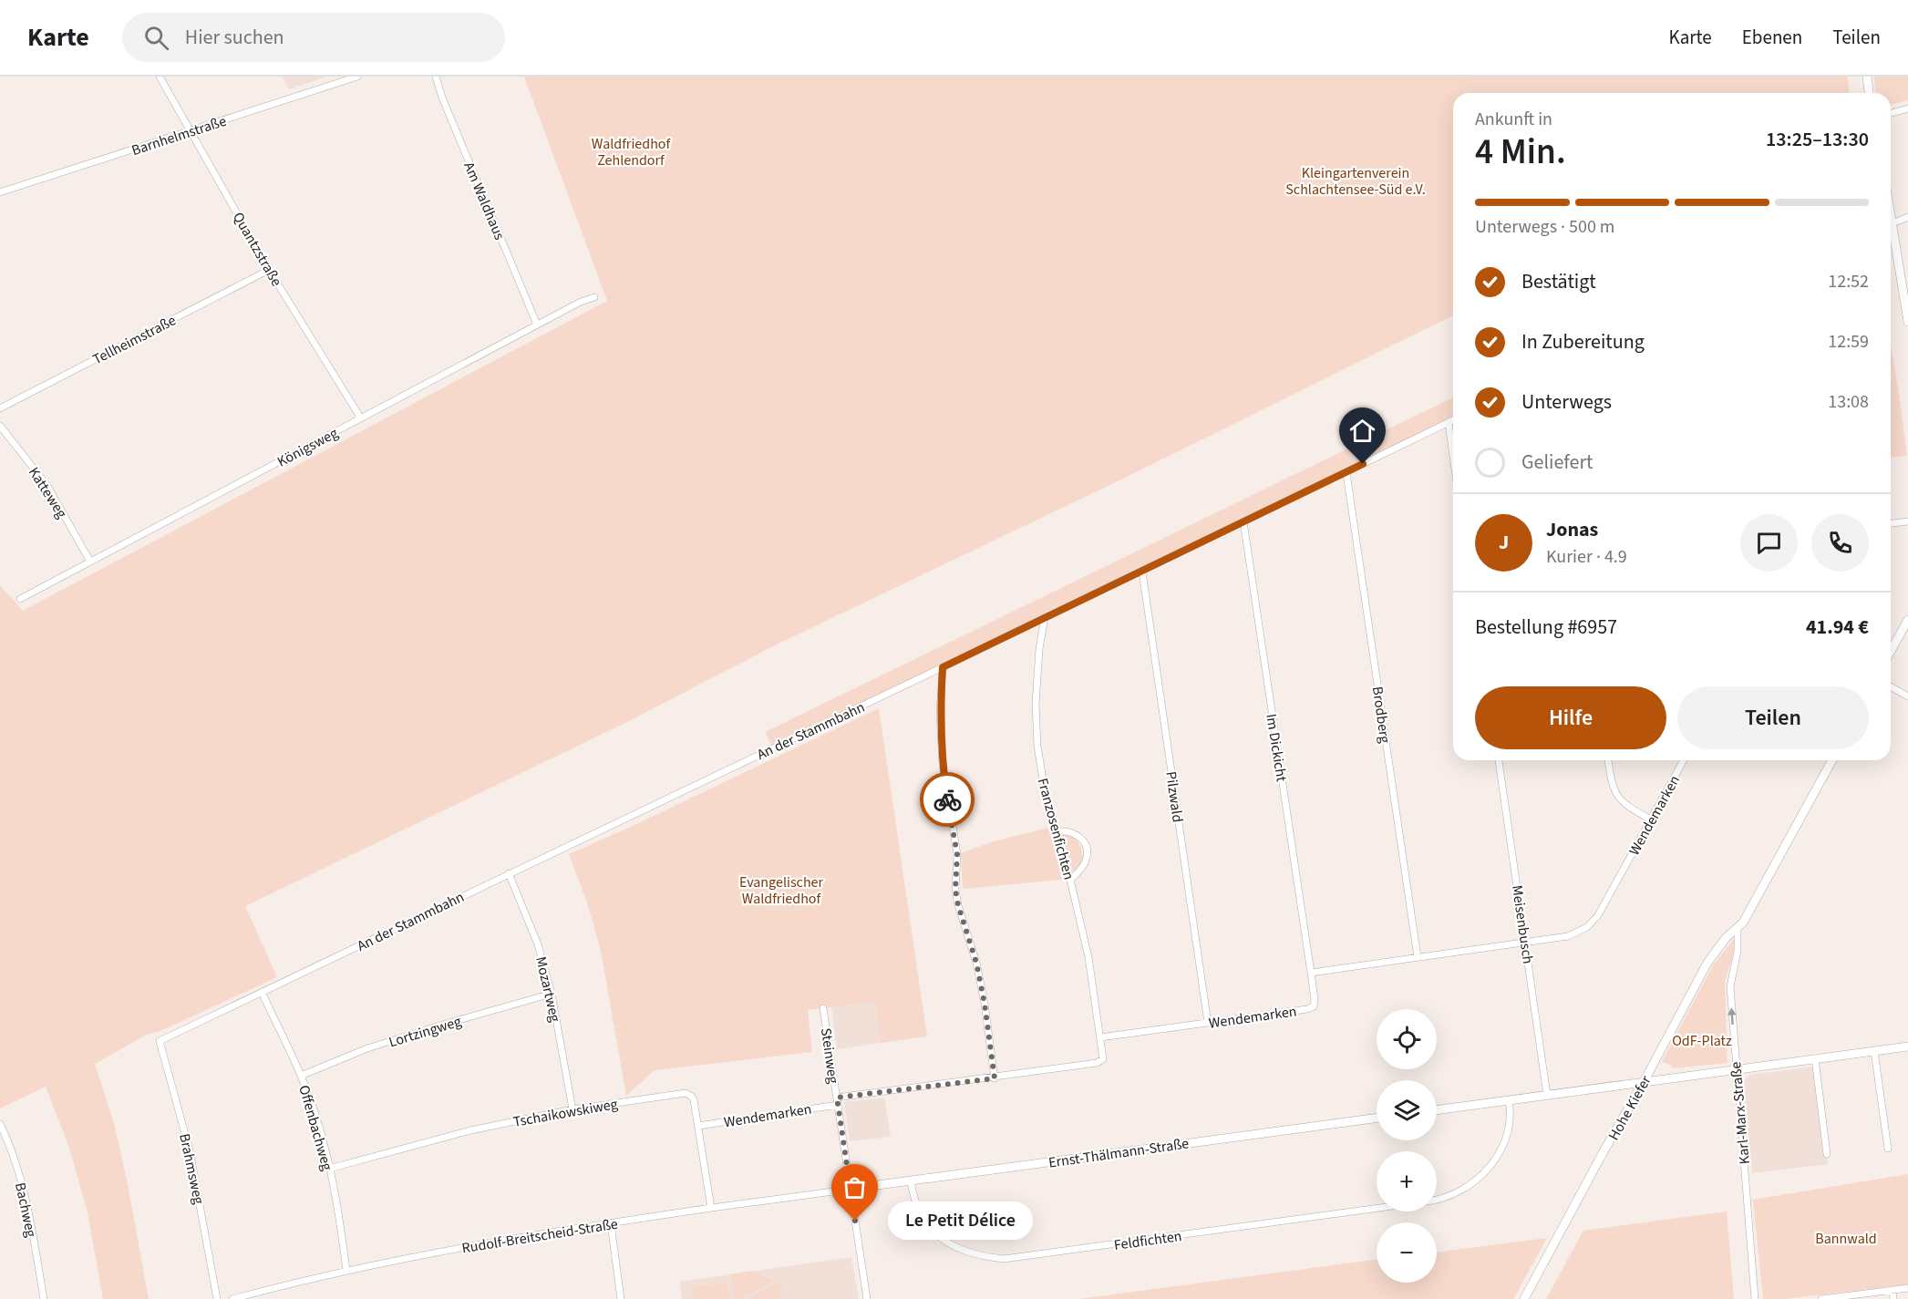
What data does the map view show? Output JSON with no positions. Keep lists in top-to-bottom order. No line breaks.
{"streets":{"street":["Barnhelmstraße","Am Waldhaus","Quantzstraße","Tellheimstraße","Königsweg","Katteweg","Brodberg","An der Stammbahn","Im Dickicht","Pilzwald","Wendemarken","Franzosenfichten","Meisenbusch","Mozartweg","Lortzingweg","Steinweg","Hohe Kiefer","Tschaikowskiweg","Karl-Marx-Straße","Offenbachweg","Ernst-Thälmann-Straße","Brahmsweg","Bachweg","Rudolf-Breitscheid-Straße","Feldfichten"]},"crossings":[["Barnhelmstraße","Quantzstraße"],["Am Waldhaus","Königsweg"],["Quantzstraße","Tellheimstraße"],["Quantzstraße","Königsweg"],["Königsweg","Katteweg"],["Brodberg","An der Stammbahn"],["Brodberg","Wendemarken"],["An der Stammbahn","Im Dickicht"],["An der Stammbahn","Pilzwald"],["An der Stammbahn","Franzosenfichten"],["An der Stammbahn","Mozartweg"],["An der Stammbahn","Offenbachweg"],["An der Stammbahn","Brahmsweg"],["Im Dickicht","Wendemarken"],["Pilzwald","Wendemarken"],["Wendemarken","Franzosenfichten"],["Wendemarken","Meisenbusch"],["Wendemarken","Steinweg"],["Wendemarken","Tschaikowskiweg"],["Mozartweg","Lortzingweg"],["Mozartweg","Tschaikowskiweg"],["Lortzingweg","Offenbachweg"],["Steinweg","Ernst-Thälmann-Straße"],["Steinweg","Rudolf-Breitscheid-Straße"],["Hohe Kiefer","Karl-Marx-Straße"],["Tschaikowskiweg","Offenbachweg"],["Tschaikowskiweg","Rudolf-Breitscheid-Straße"],["Offenbachweg","Rudolf-Breitscheid-Straße"],["Ernst-Thälmann-Straße","Rudolf-Breitscheid-Straße"],["Ernst-Thälmann-Straße","Feldfichten"]],"parks":["Waldfriedhof Zehlendorf","Kleingartenverein Schlachtensee-Süd e.V.","Evangelischer Waldfriedhof","OdF-Platz","Bannwald"],"places":["Le Petit Délice"],"page":{"header":"Karte","search":"Hier suchen","nav":["Karte","Ebenen","Teilen"],"heading":["4 Min.","Ankunft in","13:25–13:30"],"panel":["Jonas","Kurier · 4.9","Bestellung #6957","41.94 €"],"bar":"Unterwegs · 500 m","list":[["Bestätigt","12:52"],["In Zubereitung","12:59"],["Unterwegs","13:08"],"Geliefert"],"round":"J","buttons":["Hilfe","Teilen"],"map_buttons":["+","−"],"bubble":"Le Petit Délice"}}
